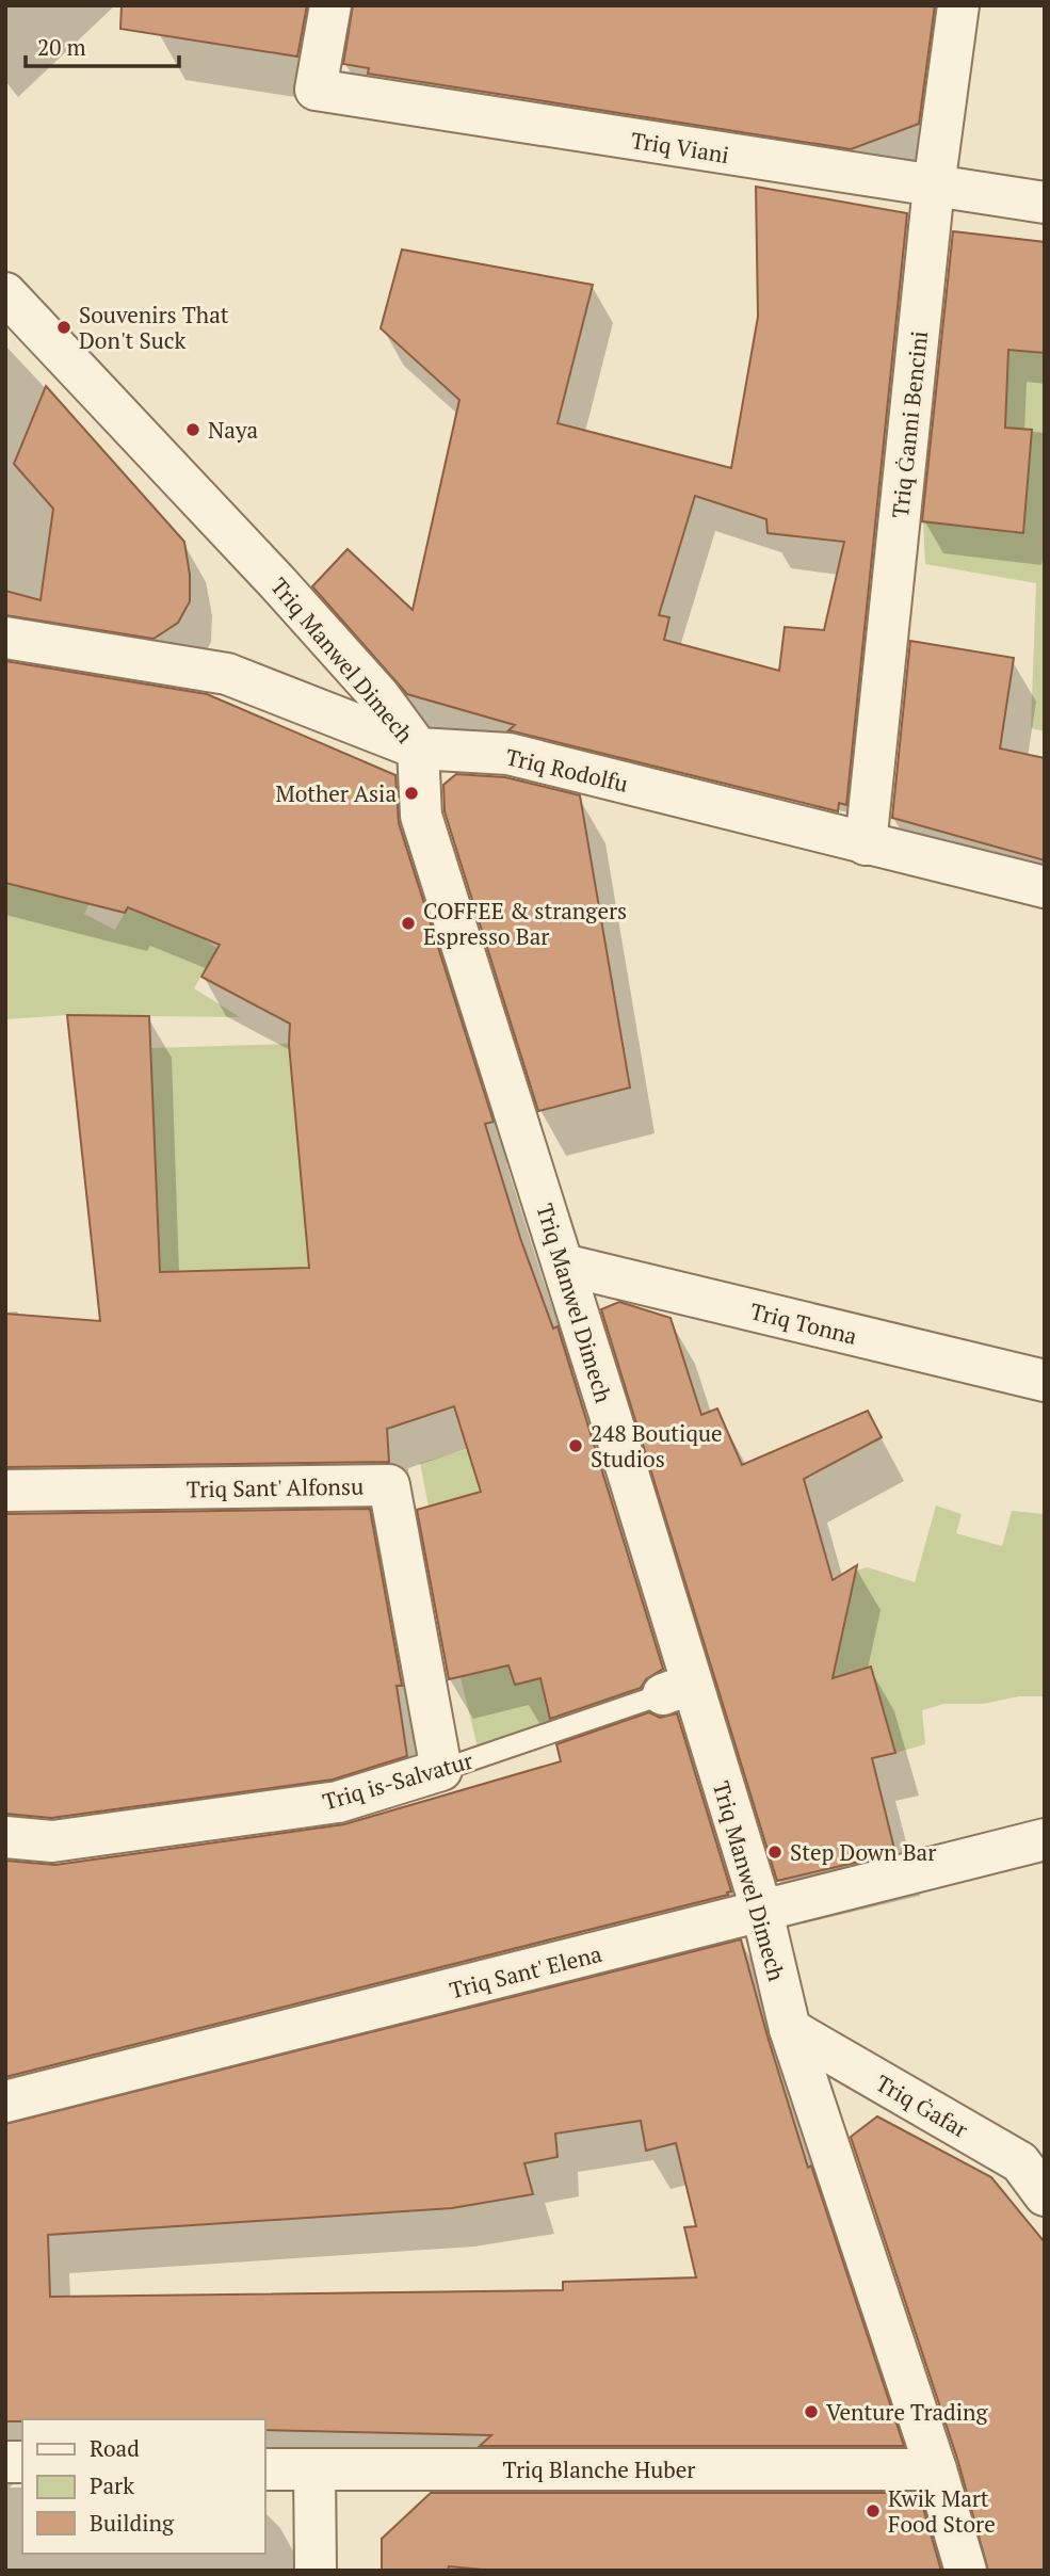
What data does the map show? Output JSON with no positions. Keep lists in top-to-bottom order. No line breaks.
{"streets":{"street":["Triq Viani","Triq Ġanni Bencini","Triq Manwel Dimech","Triq Rodolfu","Triq Tonna","Triq Sant' Alfonsu","Triq is-Salvatur","Triq Sant' Elena","Triq Ġafar","Triq Blanche Huber"]},"crossings":[["Triq Viani","Triq Ġanni Bencini"],["Triq Ġanni Bencini","Triq Rodolfu"],["Triq Manwel Dimech","Triq Rodolfu"],["Triq Manwel Dimech","Triq Tonna"],["Triq Manwel Dimech","Triq is-Salvatur"],["Triq Manwel Dimech","Triq Sant' Elena"],["Triq Manwel Dimech","Triq Ġafar"],["Triq Manwel Dimech","Triq Blanche Huber"],["Triq Sant' Alfonsu","Triq is-Salvatur"]],"places":["Souvenirs That Don't Suck","Naya","Mother Asia","COFFEE & strangers Espresso Bar","248 Boutique Studios","Step Down Bar","Venture Trading","Kwik Mart Food Store"],"legend":["Road","Park","Building"],"scale_bar":"20 m"}
